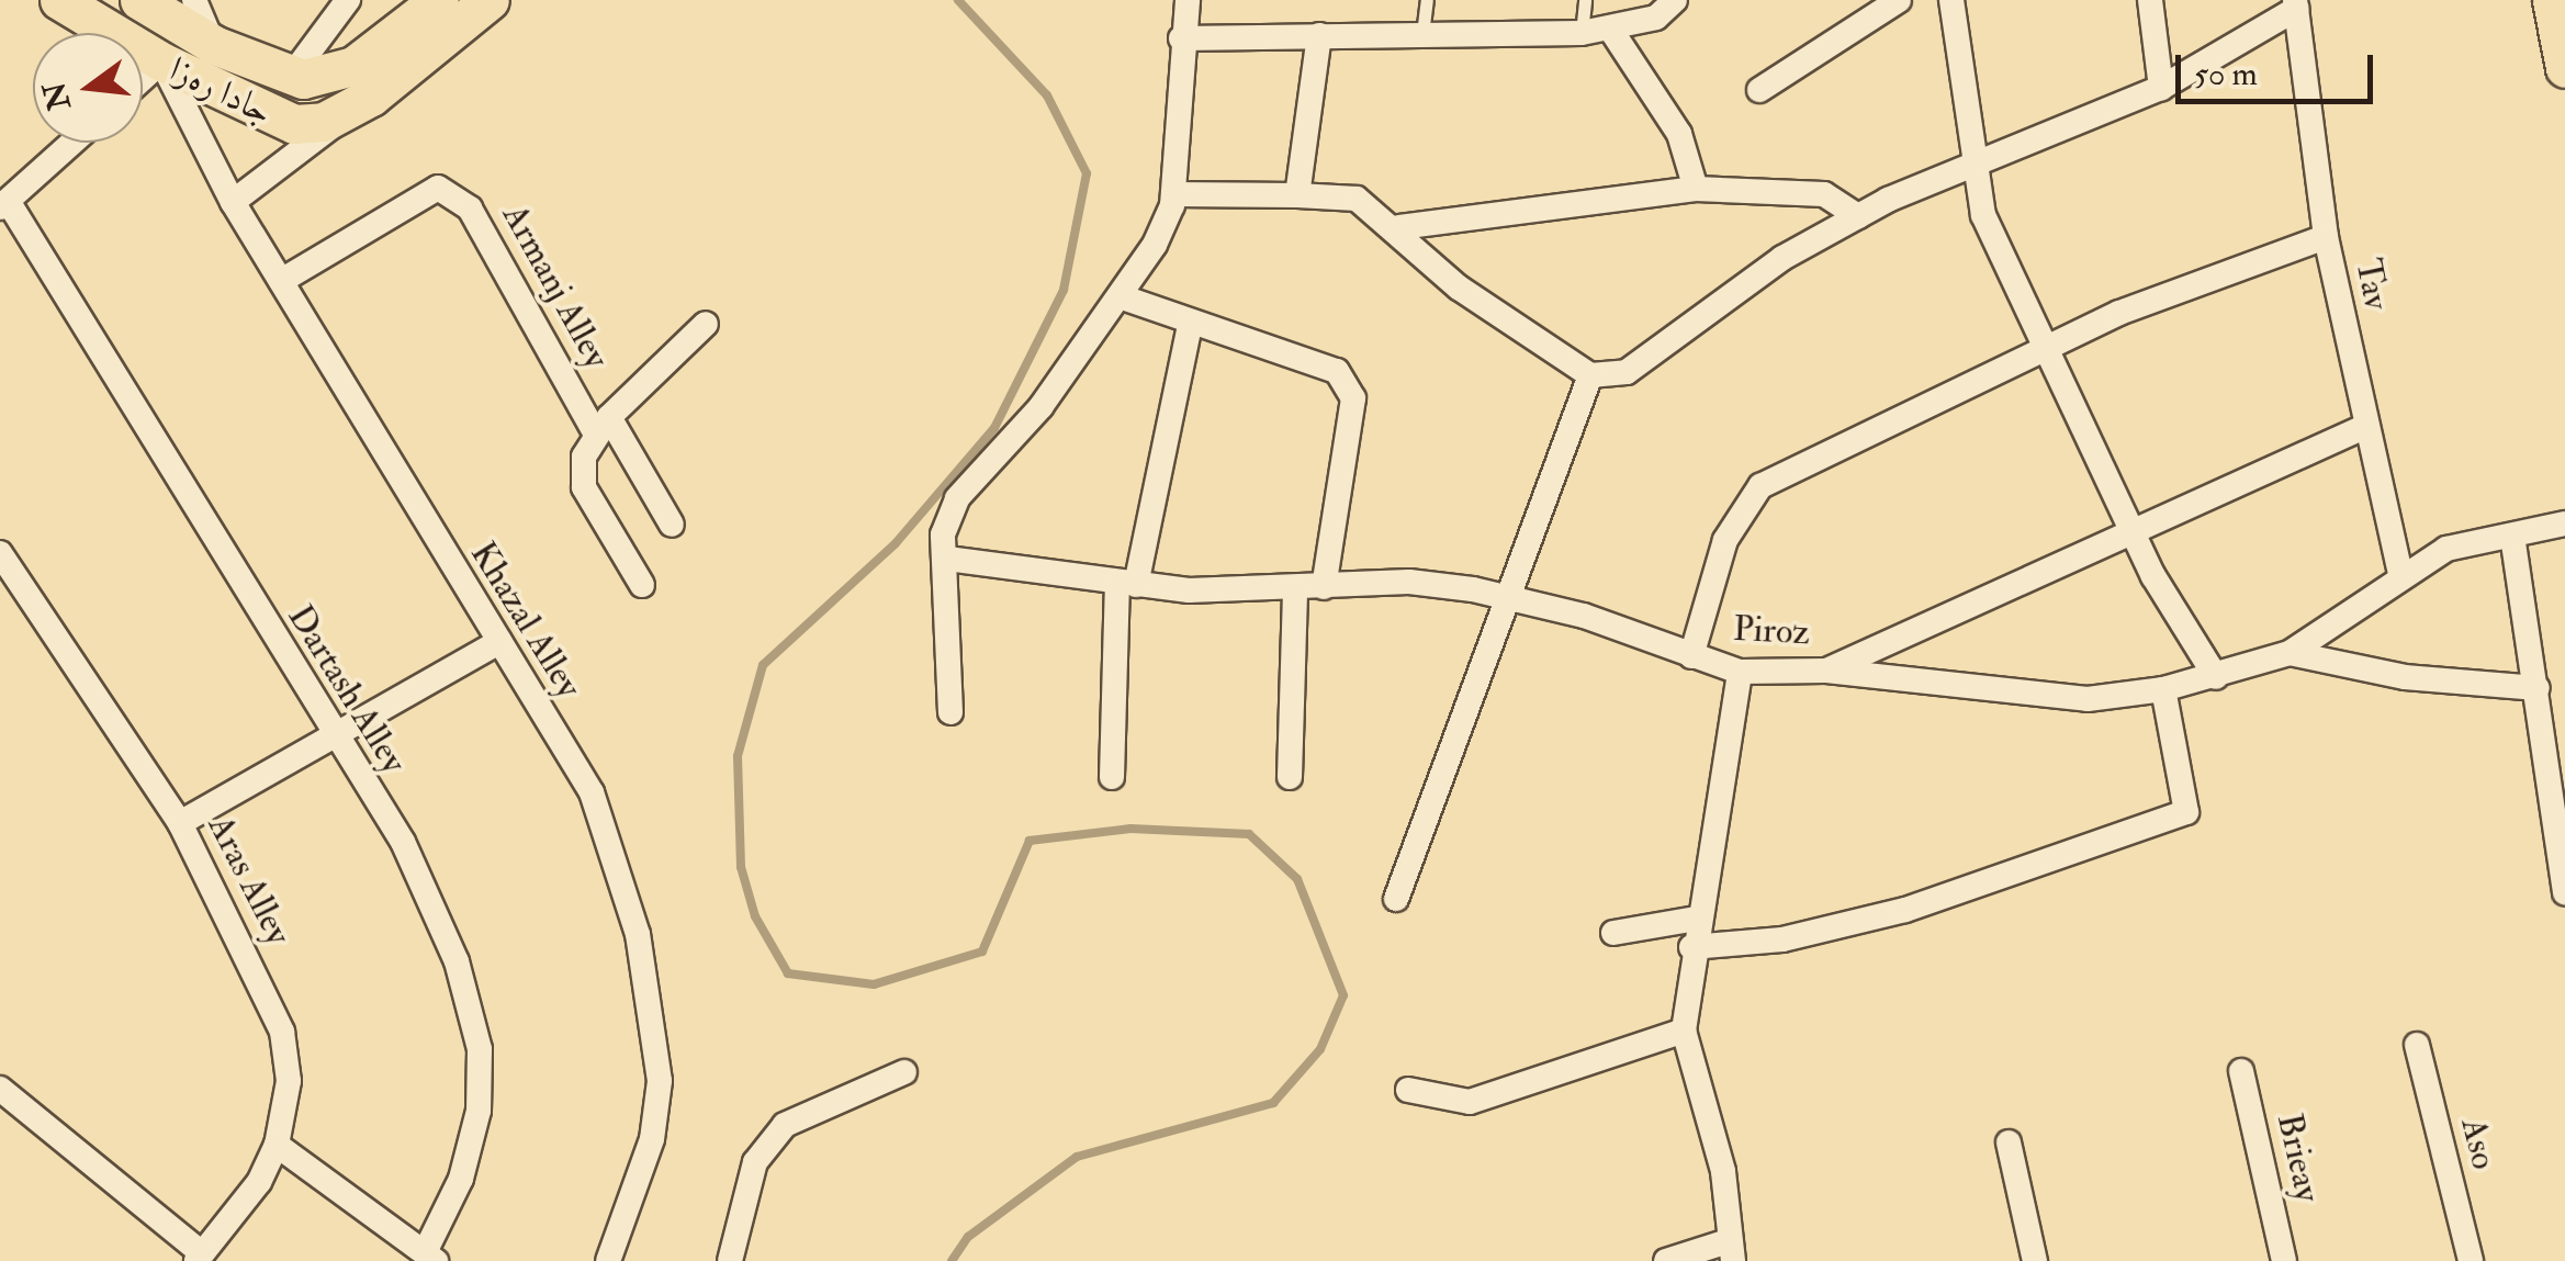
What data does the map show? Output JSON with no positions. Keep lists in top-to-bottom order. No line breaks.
{"streets":{"main road":["جادا ره‌زا"],"street":["Tav","Armanj Alley","Khazal Alley","Piroz","Dartash Alley","Aras Alley","Aso","Brieay"]},"crossings":[["جادا ره‌زا","Khazal Alley"],["Tav","Piroz"],["Armanj Alley","Khazal Alley"]],"scale_bar":"50 m","north":"left"}
